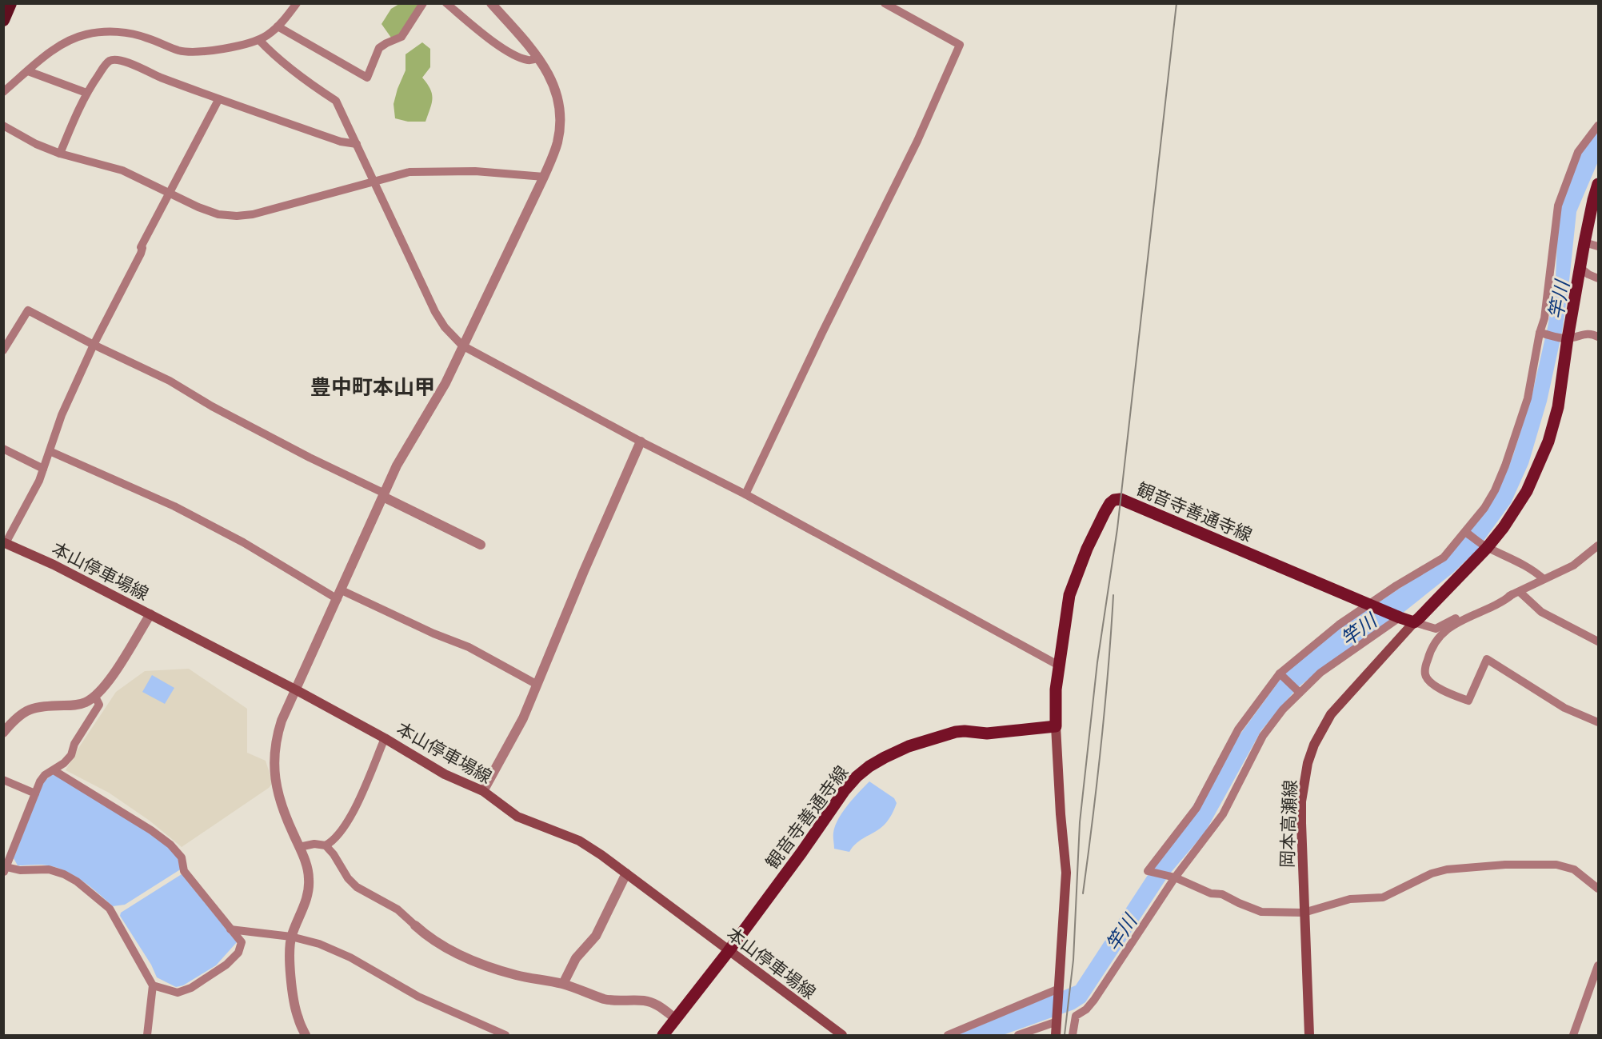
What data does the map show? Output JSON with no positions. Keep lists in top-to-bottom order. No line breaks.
{"streets":{"main road":["観音寺善通寺線","本山停車場線","岡本高瀬線"]},"crossings":[["観音寺善通寺線","本山停車場線"],["観音寺善通寺線","岡本高瀬線"]],"districts":["豊中町本山甲"],"water":["竿川"]}
